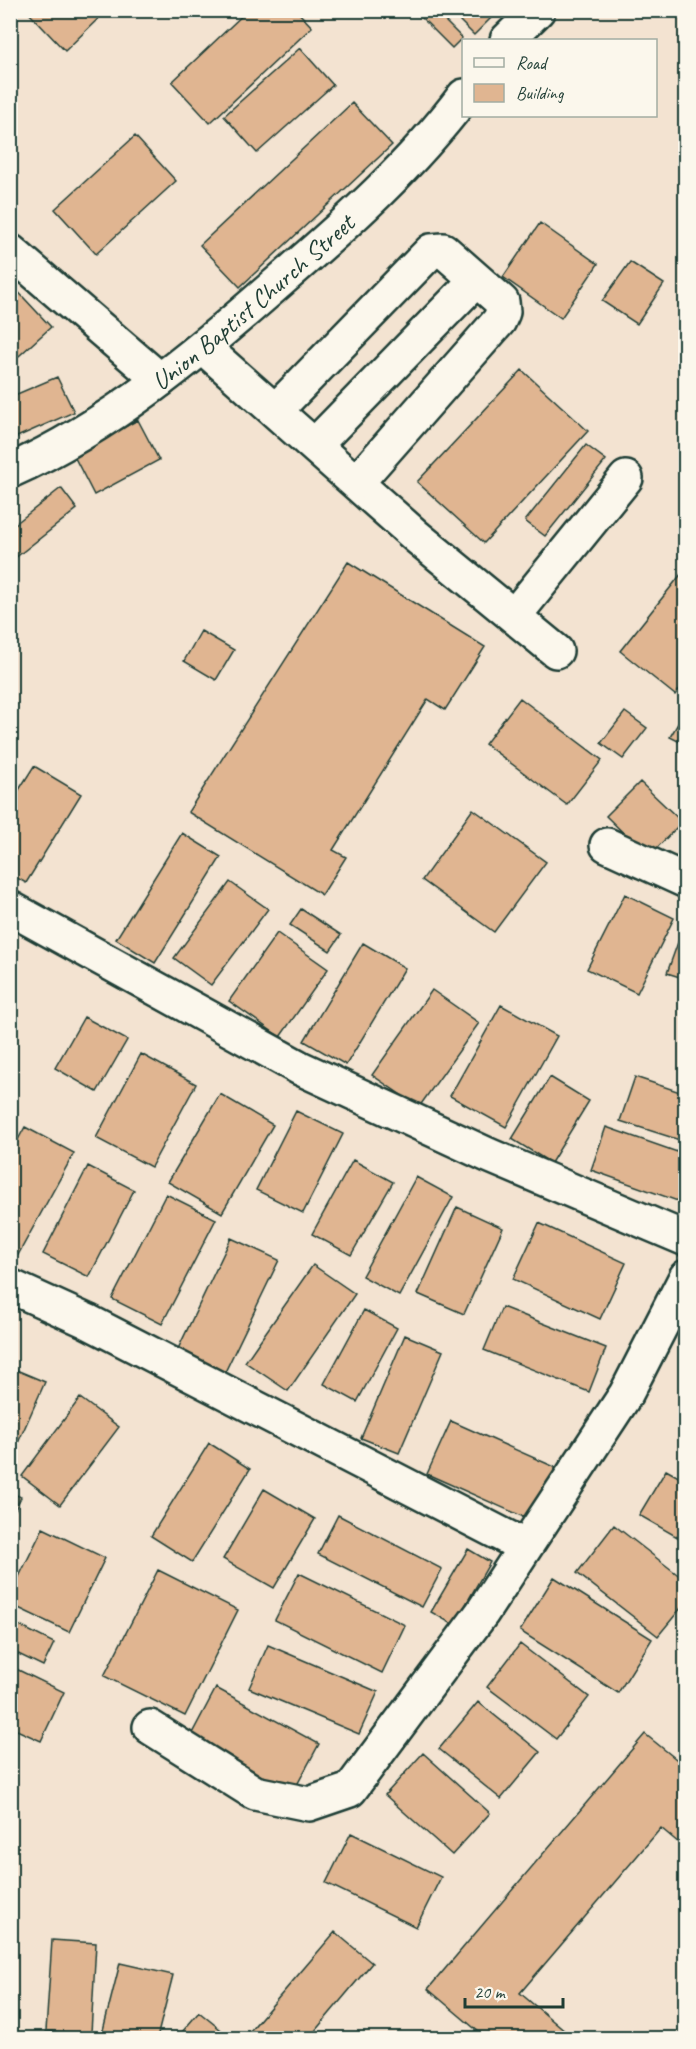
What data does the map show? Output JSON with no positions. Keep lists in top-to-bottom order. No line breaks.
{"streets":{"street":["Union Baptist Church Street"]},"legend":["Road","Building"],"scale_bar":"20 m"}
